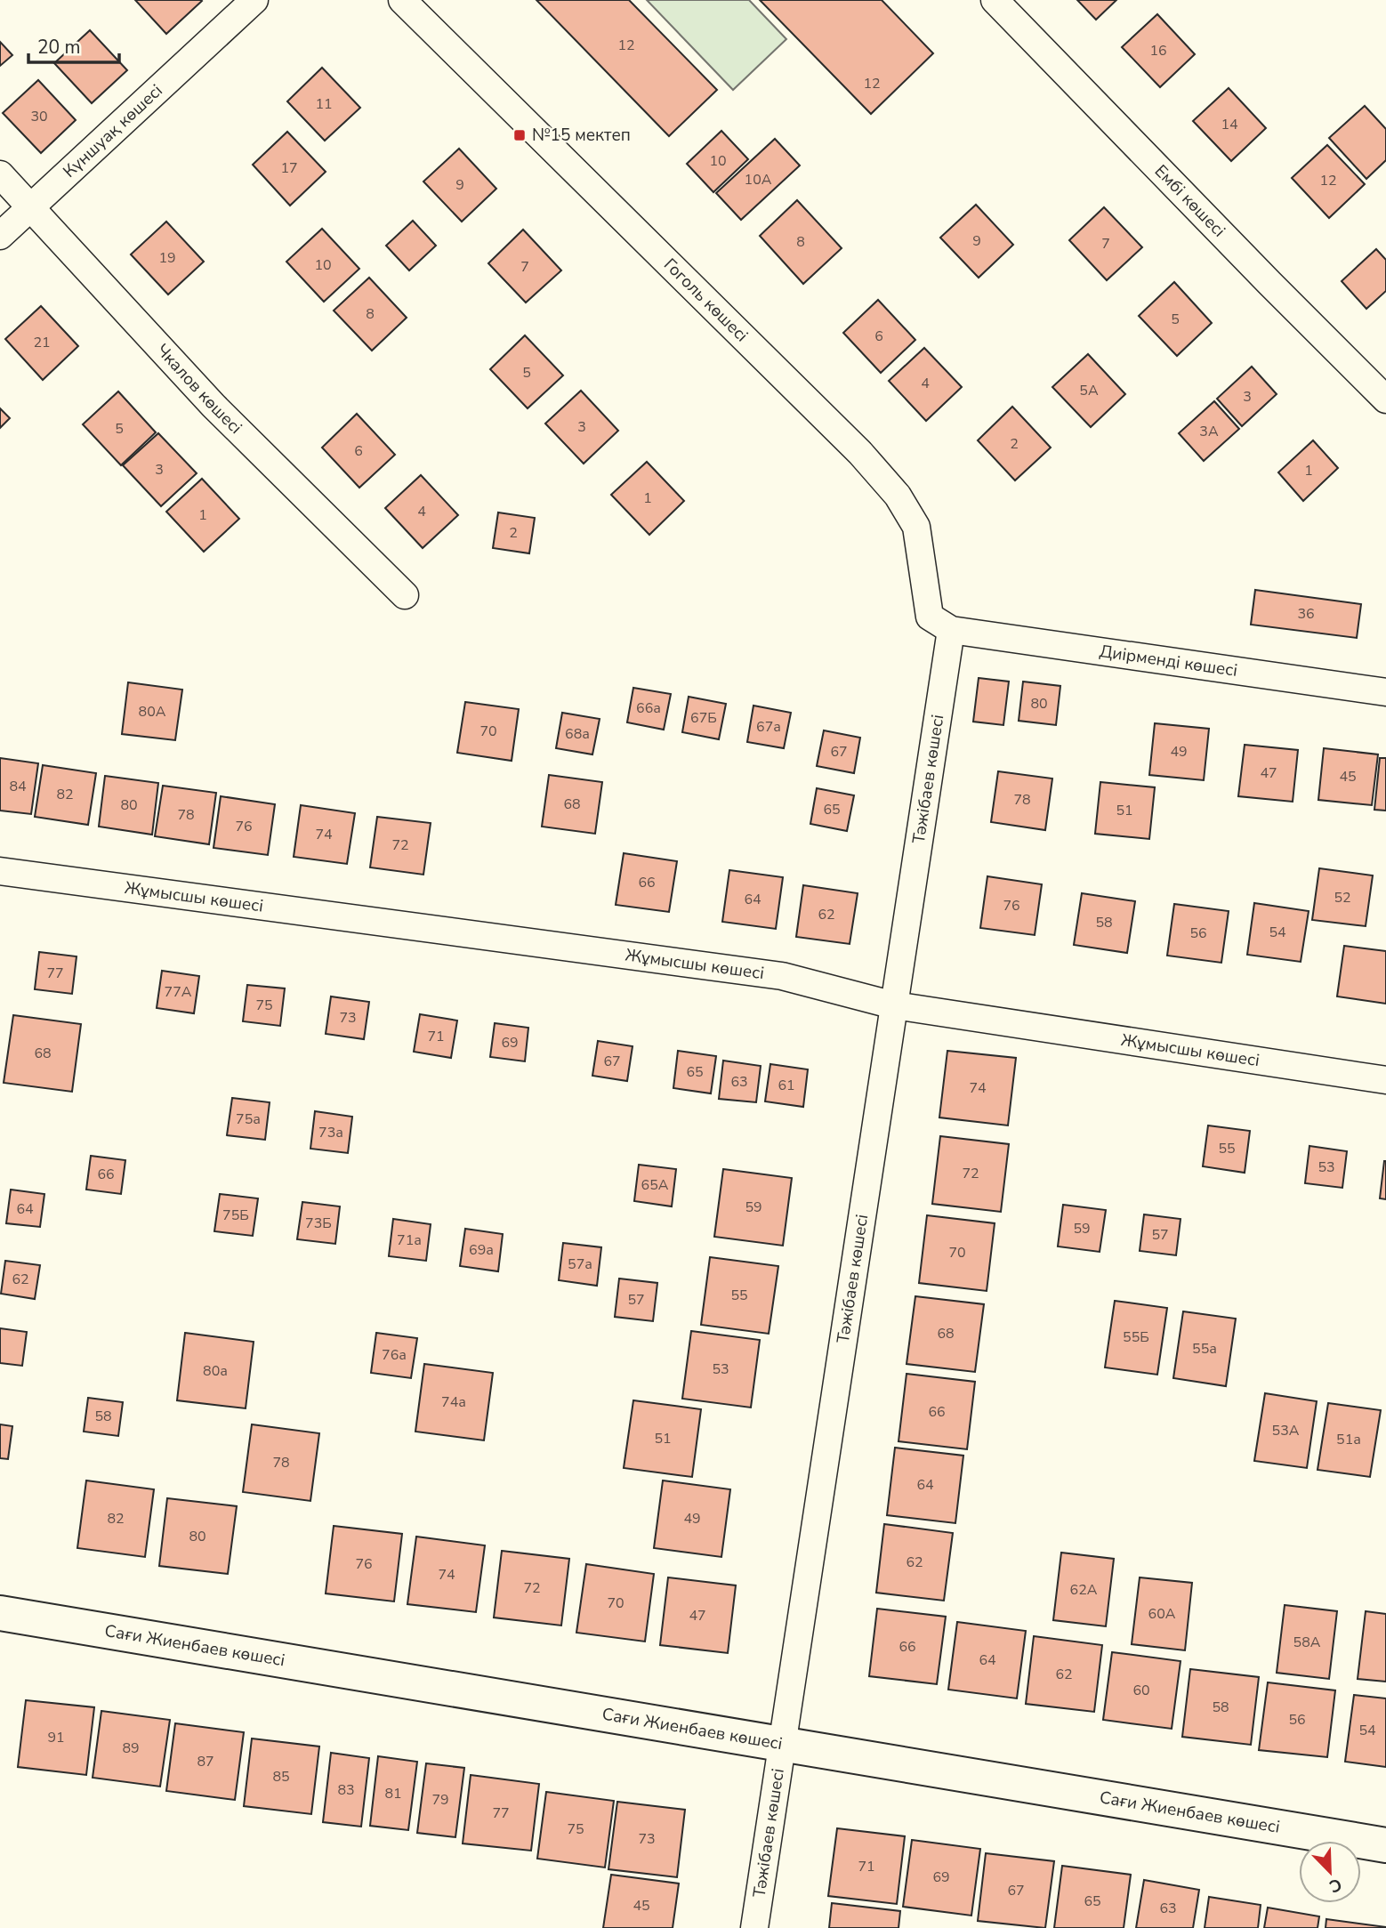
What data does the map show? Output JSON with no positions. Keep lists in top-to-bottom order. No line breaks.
{"streets":{"main road":["Сағи Жиенбаев көшесі"],"street":["Күншуақ көшесі","Ембі көшесі","Гоголь көшесі","Чкалов көшесі","Диірменді көшесі","Тәжібаев көшесі","Жұмысшы көшесі"]},"crossings":[["Күншуақ көшесі","Чкалов көшесі"],["Гоголь көшесі","Диірменді көшесі"],["Гоголь көшесі","Тәжібаев көшесі"],["Диірменді көшесі","Тәжібаев көшесі"],["Тәжібаев көшесі","Жұмысшы көшесі"],["Тәжібаев көшесі","Сағи Жиенбаев көшесі"]],"places":{"transit":["№15 мектеп"]},"house_numbers":["12","16","12","11","30","14","10","17","10А","12","9","9","8","7","19","10","7","8","5","6","21","5","4","5А","3","3","5","3А","2","6","3","1","1","4","1","2","36","80","66а","80А","67Б","67а","70","68а","67","49","47","45","84","82","78","68","80","65","51","78","76","74","72","66","52","64","76","62","58","54","56","77","77А","75","73","71","69","68","67","65","63","61","74","75а","73а","55","53","72","66","65А","59","64","75Б","73Б","59","57","71а","69а","70","57а","62","55","57","68","55Б","55а","76а","53","80а","74а","66","58","53А","51","51а","78","64","82","49","80","62","76","74","72","62А","70","60А","47","58А","66","64","62","60","58","56","54","91","89","87","85","83","81","79","77","75","73","71","69","67","65","45","63"],"scale_bar":"20 m","north":"bottom right"}
